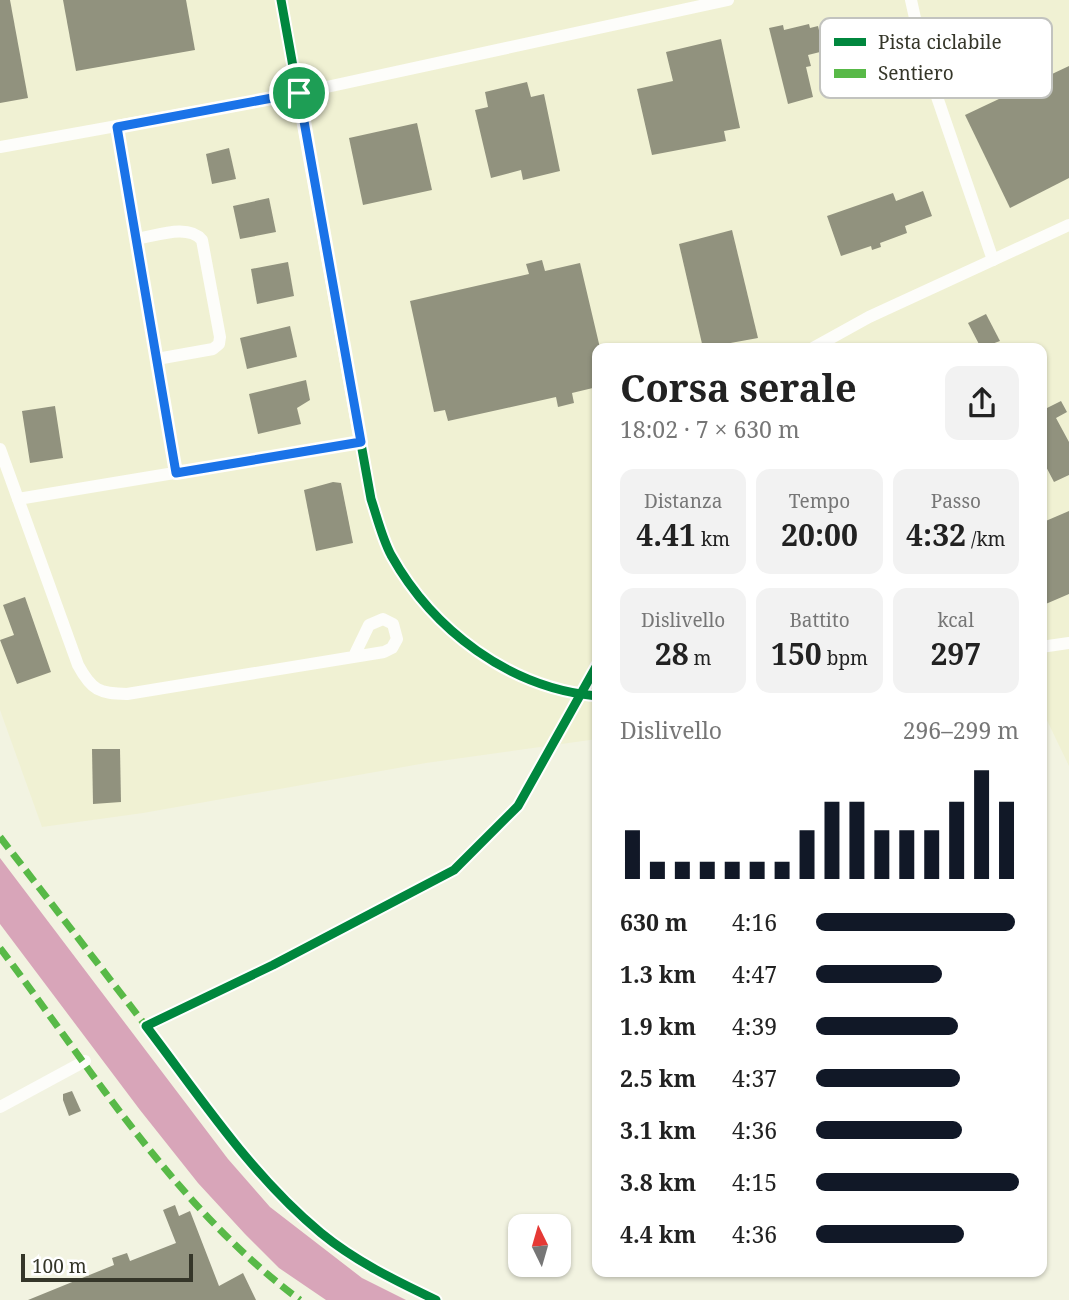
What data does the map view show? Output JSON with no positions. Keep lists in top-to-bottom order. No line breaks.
{"legend":["Pista ciclabile","Sentiero"],"scale_bar":"100 m","north":"top","page":{"heading":["Corsa serale","18:02 · 7 × 630 m"],"stats":[["Distanza","4.41 km"],["Tempo","20:00"],["Passo","4:32 /km"],["Dislivello","28 m"],["Battito","150 bpm"],["kcal","297"]],"chart":["Dislivello","296–299 m"],"list":[{"name":"630 m","note":"4:16"},{"name":"1.3 km","note":"4:47"},{"name":"1.9 km","note":"4:39"},{"name":"2.5 km","note":"4:37"},{"name":"3.1 km","note":"4:36"},{"name":"3.8 km","note":"4:15"},{"name":"4.4 km","note":"4:36"}],"scale":"100 m"}}
